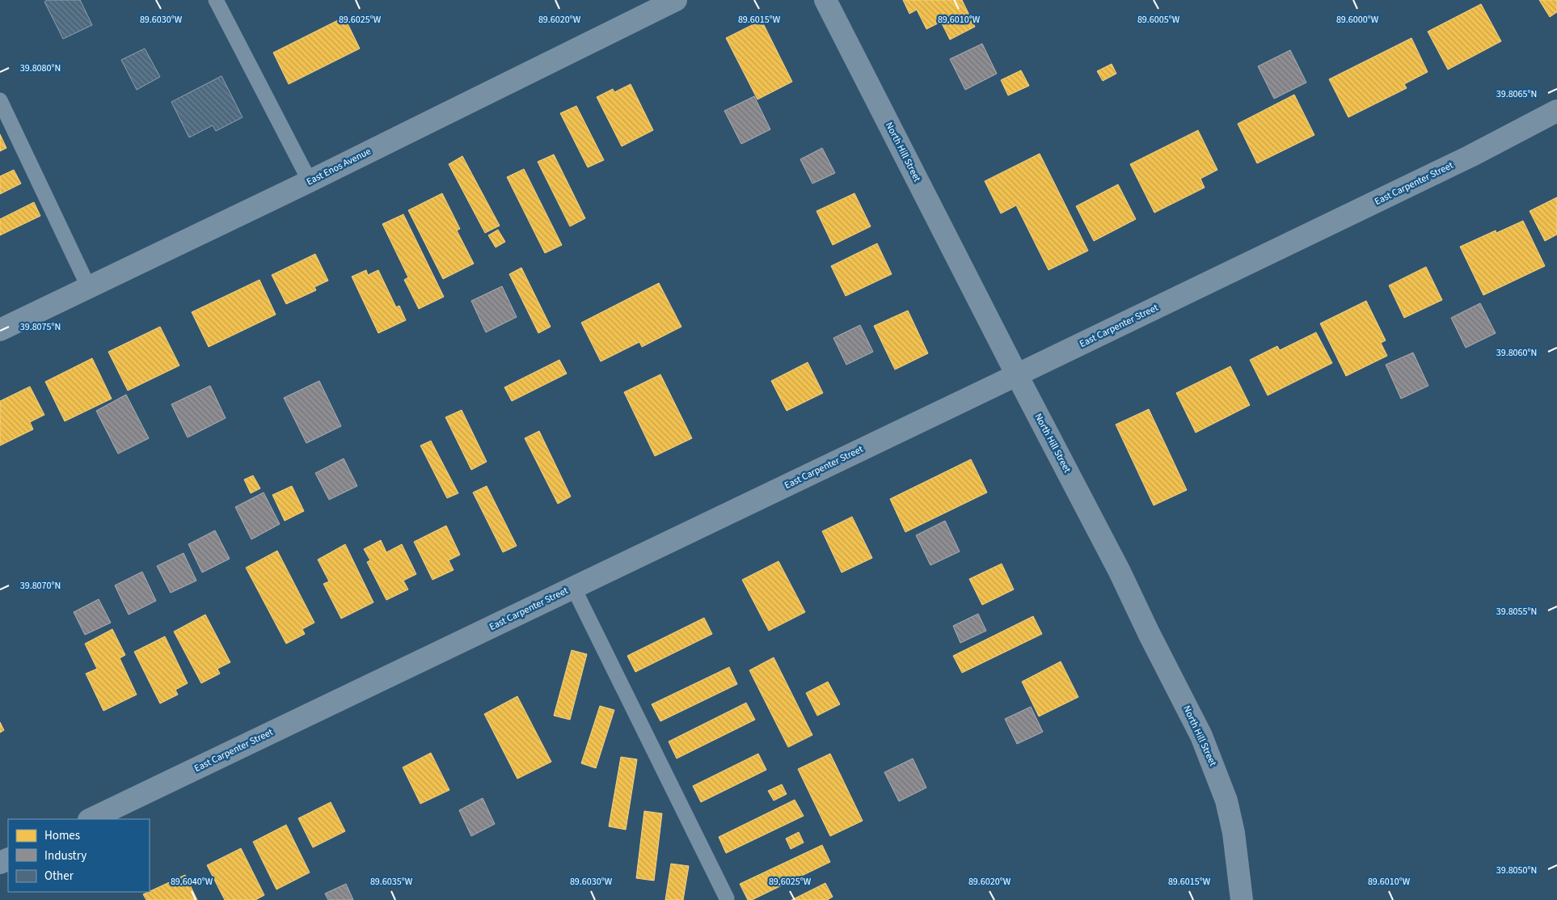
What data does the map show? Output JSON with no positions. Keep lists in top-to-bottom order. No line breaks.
{"streets":{"street":["North Hill Street","East Enos Avenue","East Carpenter Street"]},"crossings":[["North Hill Street","East Carpenter Street"]],"legend":["Homes","Industry","Other"],"coordinates":["89.6030°W","89.6025°W","89.6020°W","89.6010°W","89.6005°W","89.6000°W","89.6015°W","39.8080°N","39.8065°N","39.8075°N","39.8060°N","39.8070°N","39.8055°N","39.8050°N","89.6040°W","89.6035°W"]}
